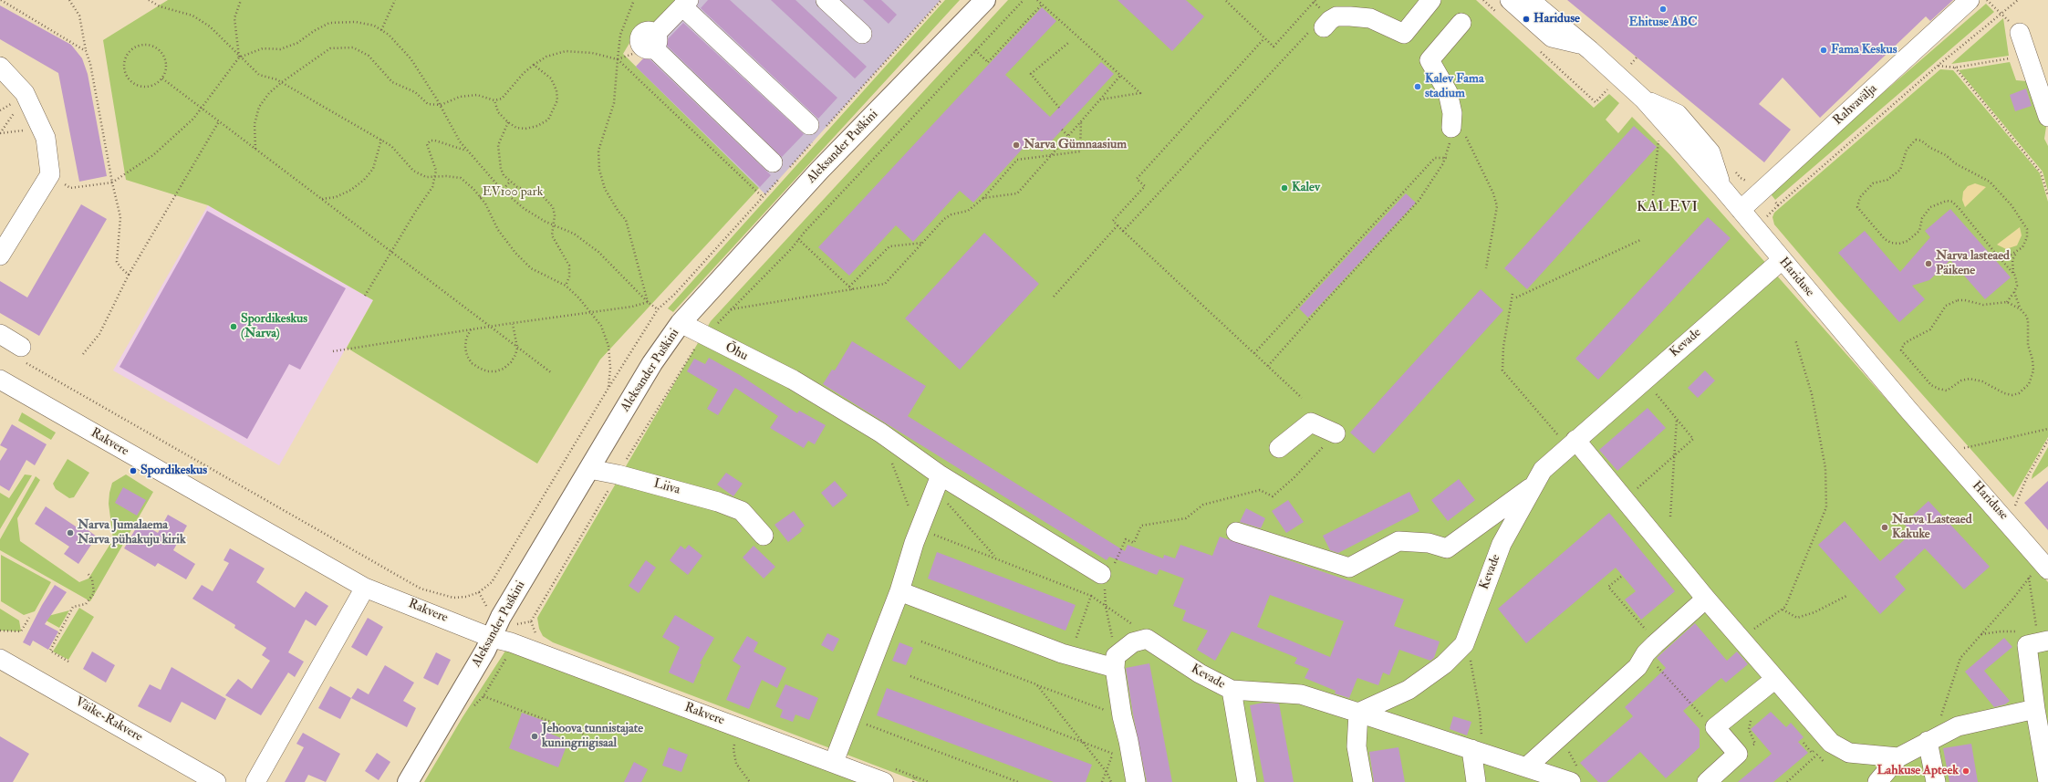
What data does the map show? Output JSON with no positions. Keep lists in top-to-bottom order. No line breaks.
{"streets":{"main road":["Aleksander Puškini"],"street":["Rahvavälja","Hariduse","Kevade","Õhu","Rakvere","Liiva","Väike-Rakvere"]},"crossings":[["Rahvavälja","Hariduse"],["Aleksander Puškini","Õhu"],["Aleksander Puškini","Rakvere"],["Aleksander Puškini","Liiva"],["Hariduse","Kevade"]],"districts":["KALEVI"],"parks":["EV100 park"],"places":["Ehituse ABC","Hariduse","Fama Keskus","Kalev Fama stadium","Narva Gümnaasium","Kalev","Narva lasteaed Päikene","Spordikeskus (Narva)","Spordikeskus","Narva Lasteaed Kakuke","Narva Jumalaema Narva pühakuju kirik","Jehoova tunnistajate kuningriigisaal","Lahkuse Apteek"]}
